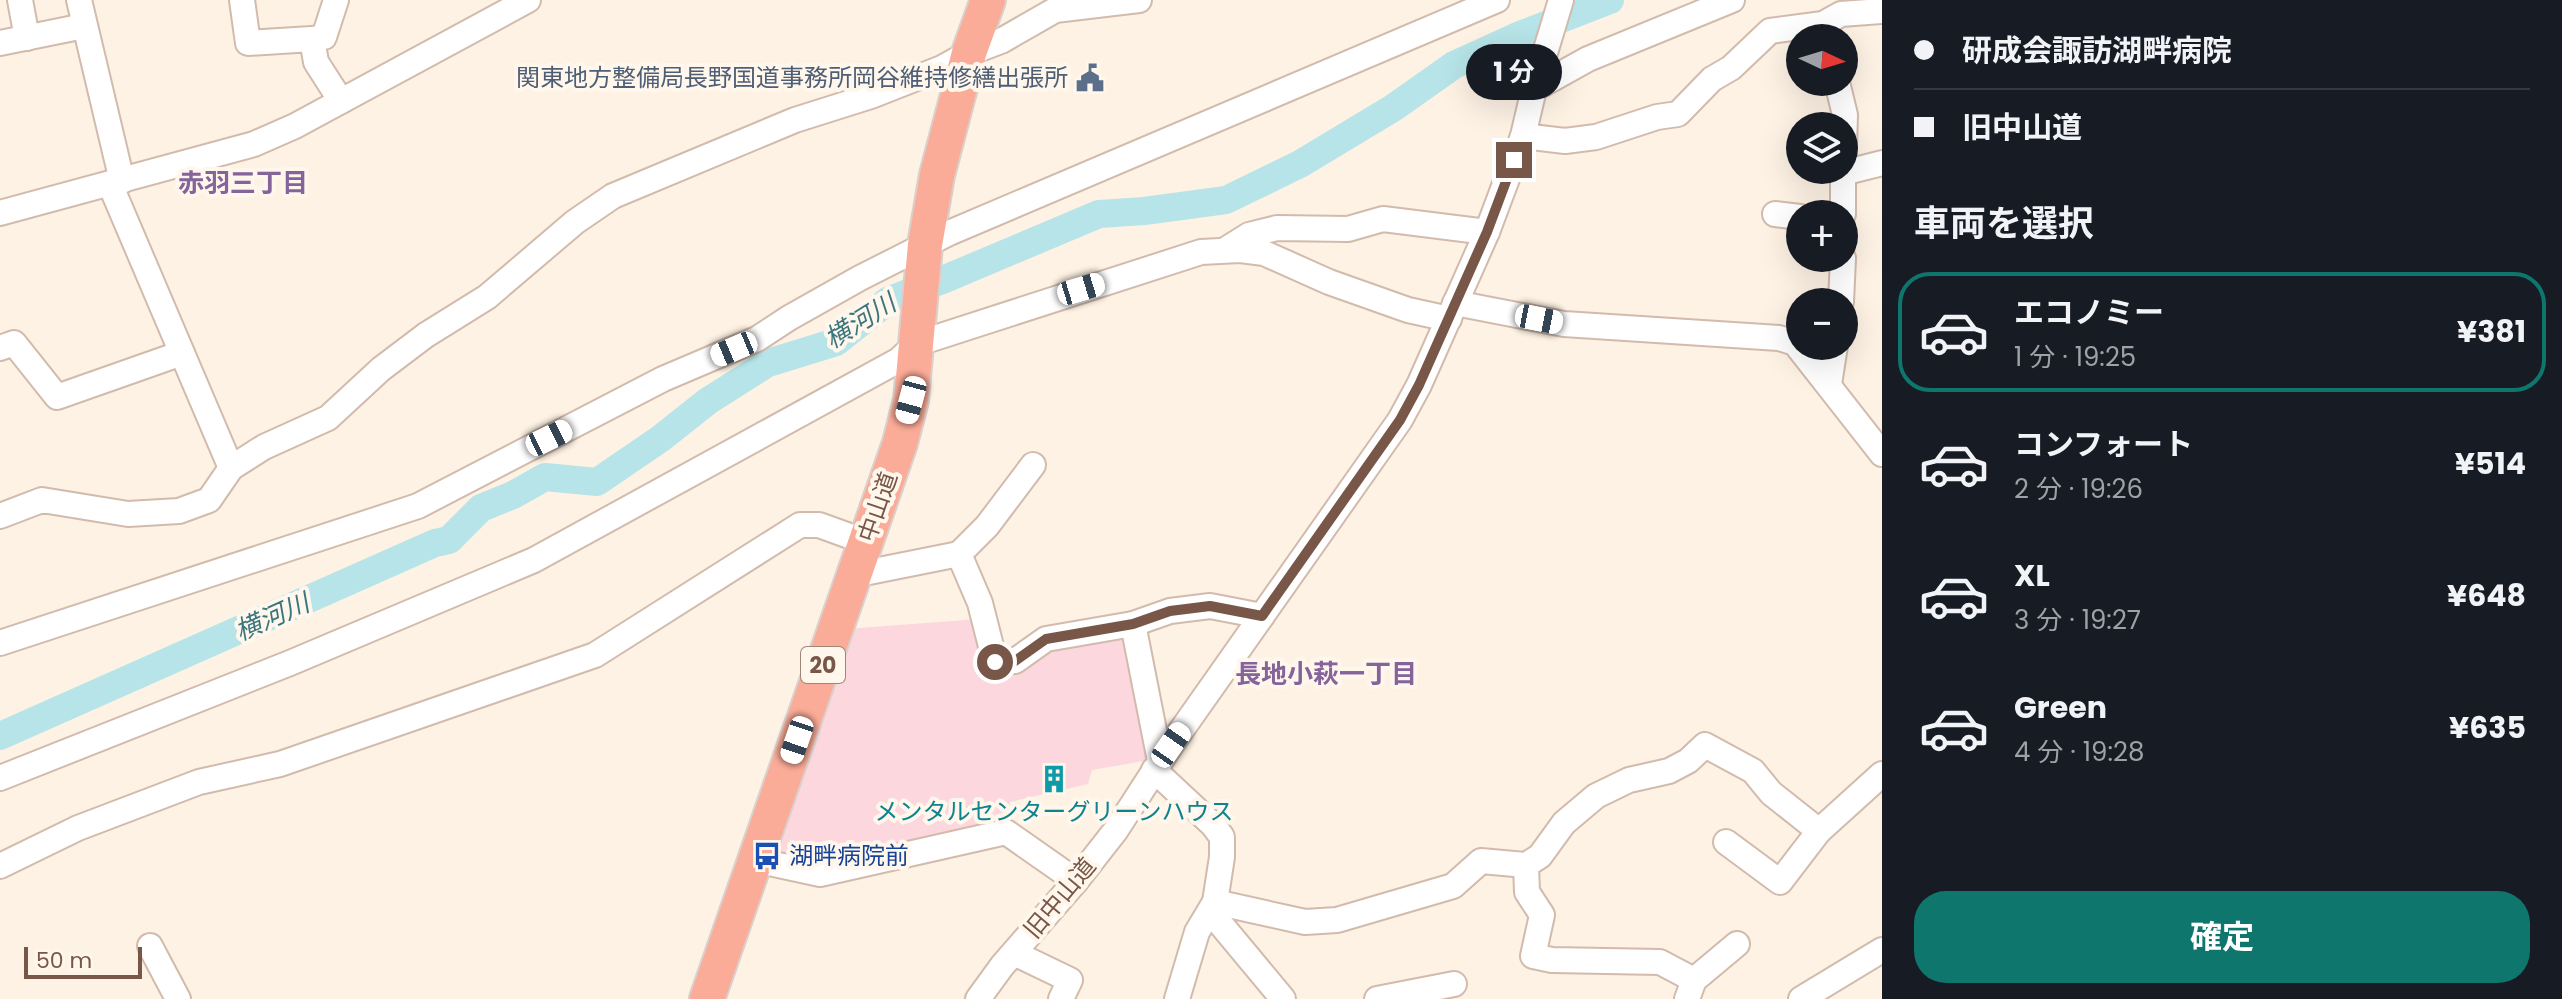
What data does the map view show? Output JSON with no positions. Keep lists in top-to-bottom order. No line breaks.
{"streets":{"highway":["中山道","20"],"street":["旧中山道"]},"districts":["赤羽三丁目","長地小萩一丁目"],"water":["横河川"],"places":{"public building":["関東地方整備局長野国道事務所岡谷維持修繕出張所"],"building":["メンタルセンターグリーンハウス"],"bus stop":["湖畔病院前"]},"scale_bar":"50 m","north":"right","page":{"banner":["研成会諏訪湖畔病院","旧中山道"],"map_buttons":["+","−"],"bubble":"1 分","heading":"車両を選択","list":[{"name":"エコノミー","note":"1 分 · 19:25","value":"¥381"},{"name":"コンフォート","note":"2 分 · 19:26","value":"¥514"},{"name":"XL","note":"3 分 · 19:27","value":"¥648"},{"name":"Green","note":"4 分 · 19:28","value":"¥635"}],"buttons":"確定","scale":"50 m"}}
